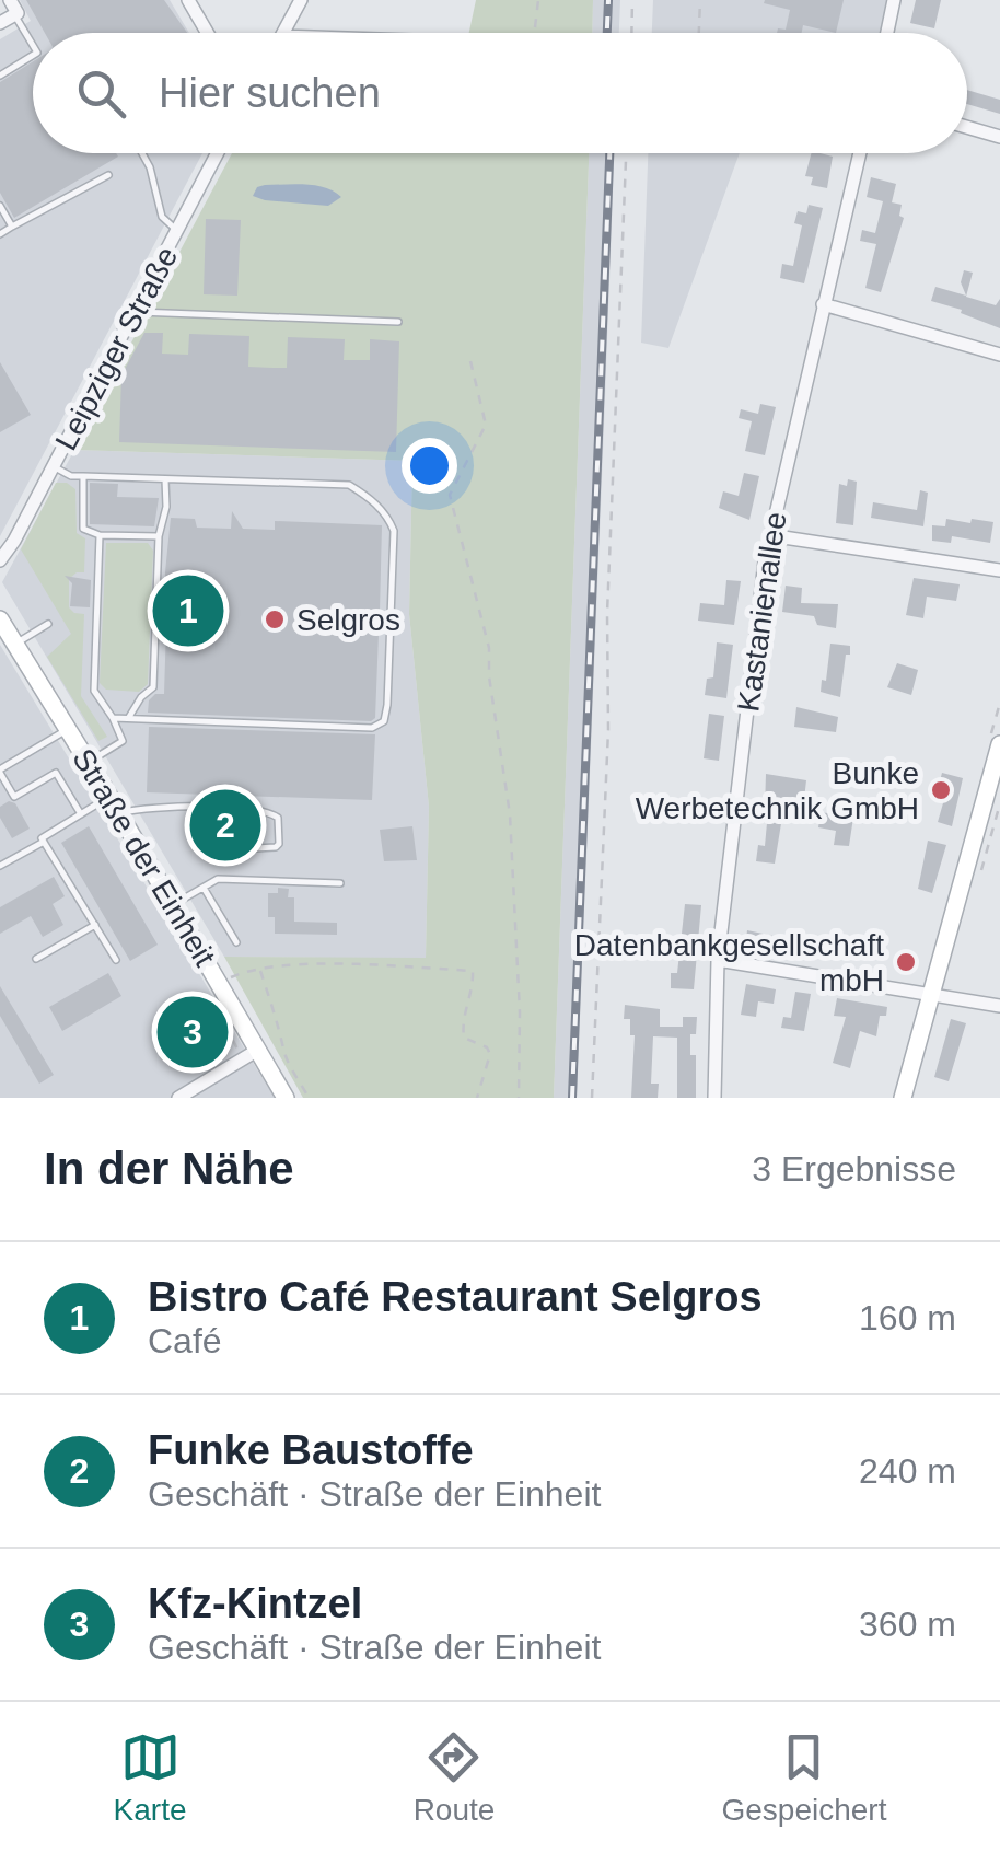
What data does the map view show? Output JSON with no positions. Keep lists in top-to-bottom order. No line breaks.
{"streets":{"street":["Leipziger Straße","Kastanienallee","Straße der Einheit"]},"places":["Selgros","Bunke Werbetechnik GmbH","Datenbankgesellschaft mbH"],"page":{"search":"Hier suchen","pins":["1","2","3"],"heading":["In der Nähe","3 Ergebnisse"],"list":[{"mark":"1","name":"Bistro Café Restaurant Selgros","note":"Café","value":"160 m"},{"mark":"2","name":"Funke Baustoffe","note":"Geschäft · Straße der Einheit","value":"240 m"},{"mark":"3","name":"Kfz-Kintzel","note":"Geschäft · Straße der Einheit","value":"360 m"}],"nav":["Karte","Route","Gespeichert"]}}
